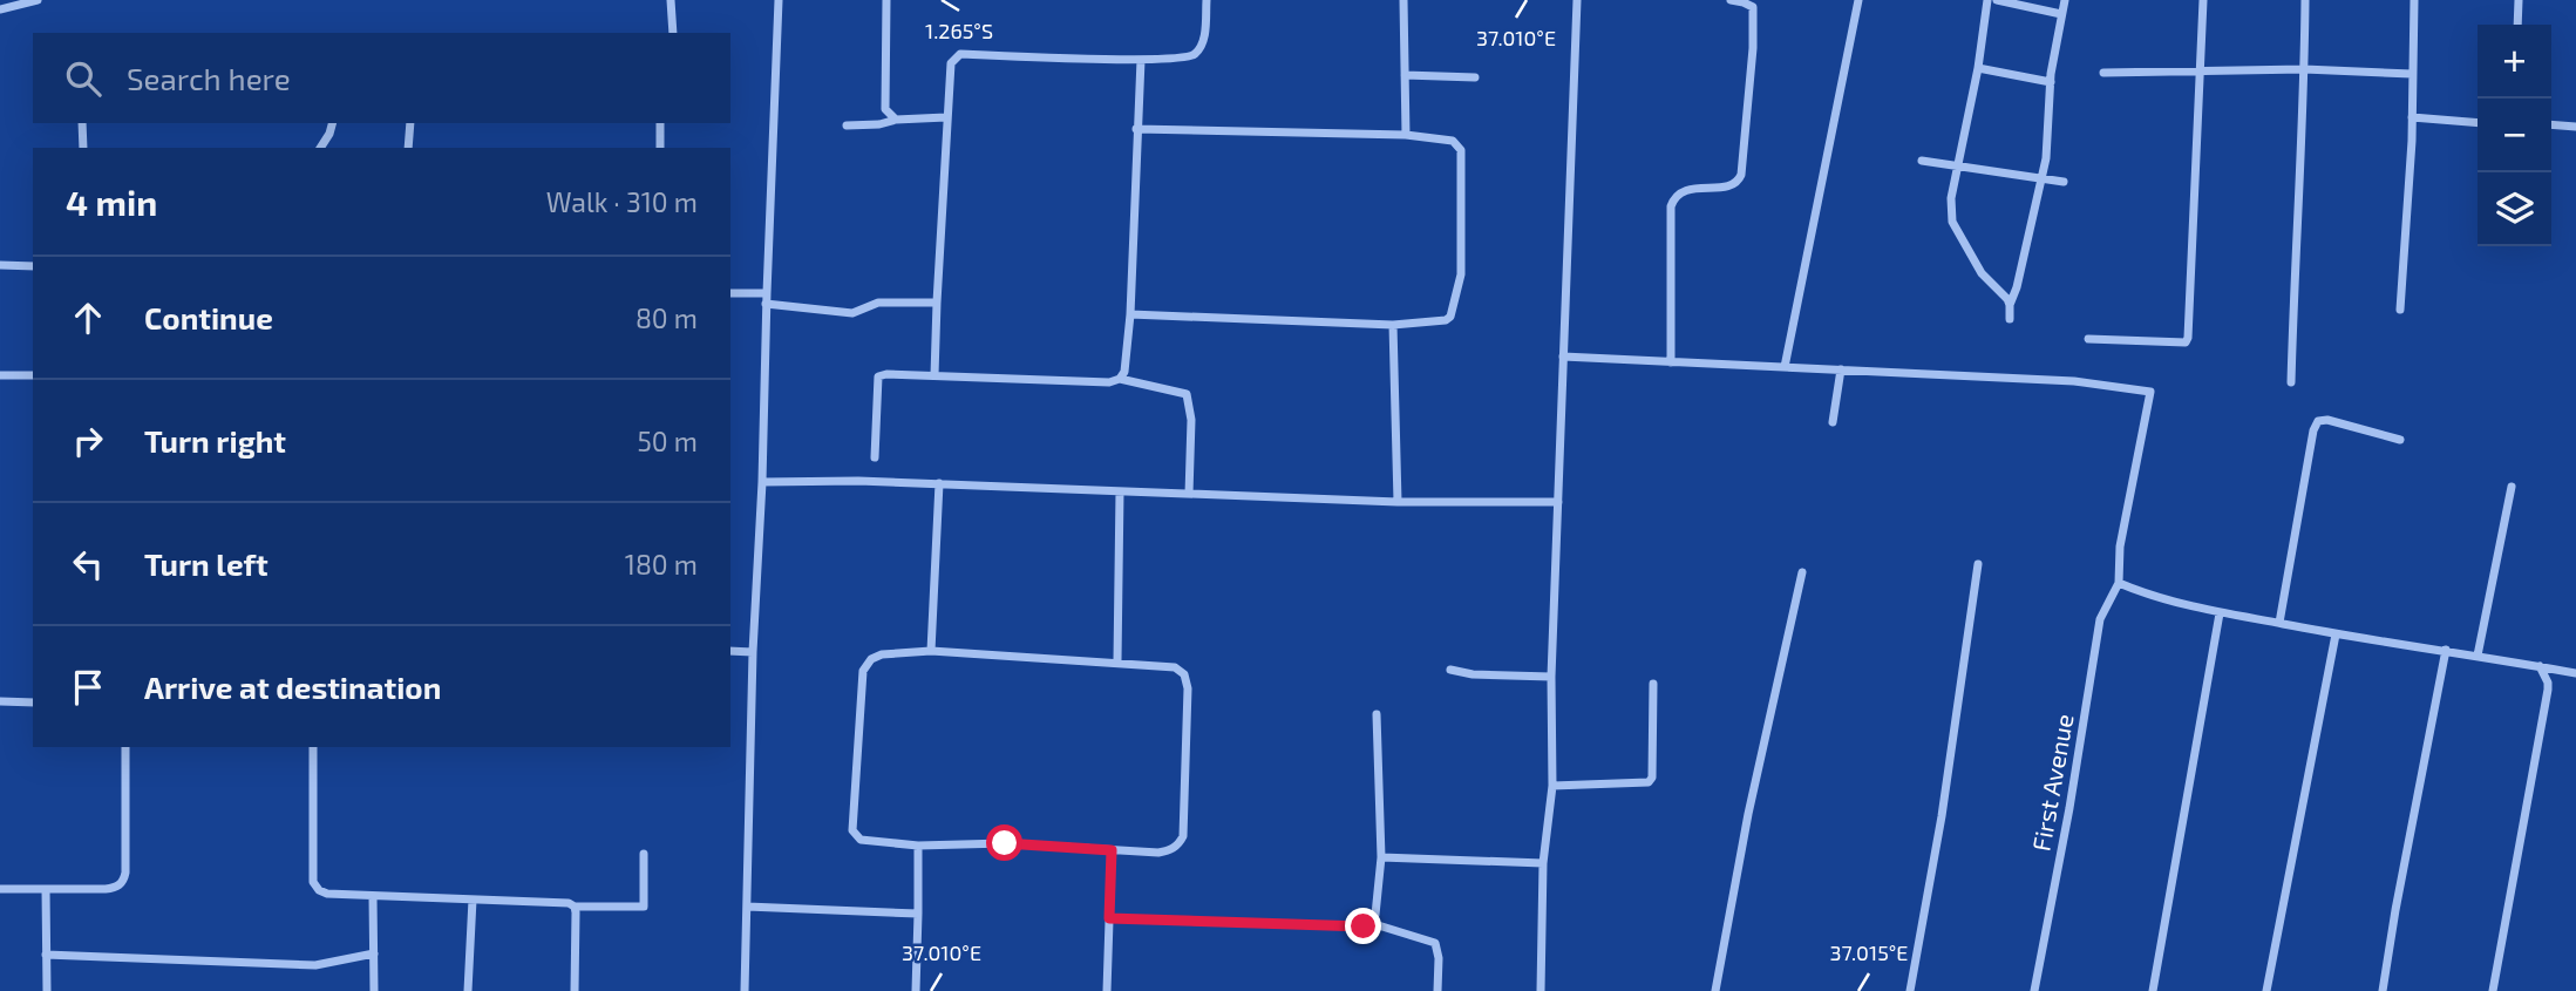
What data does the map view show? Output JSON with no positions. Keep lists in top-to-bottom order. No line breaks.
{"streets":{"street":["First Avenue"]},"page":{"map_buttons":["+","−"],"search":"Search here","heading":["4 min","Walk · 310 m"],"list":[["Continue","80 m"],["Turn right","50 m"],["Turn left","180 m"],"Arrive at destination"]},"coordinates":["1.265°S","37.010°E","37.015°E"]}
